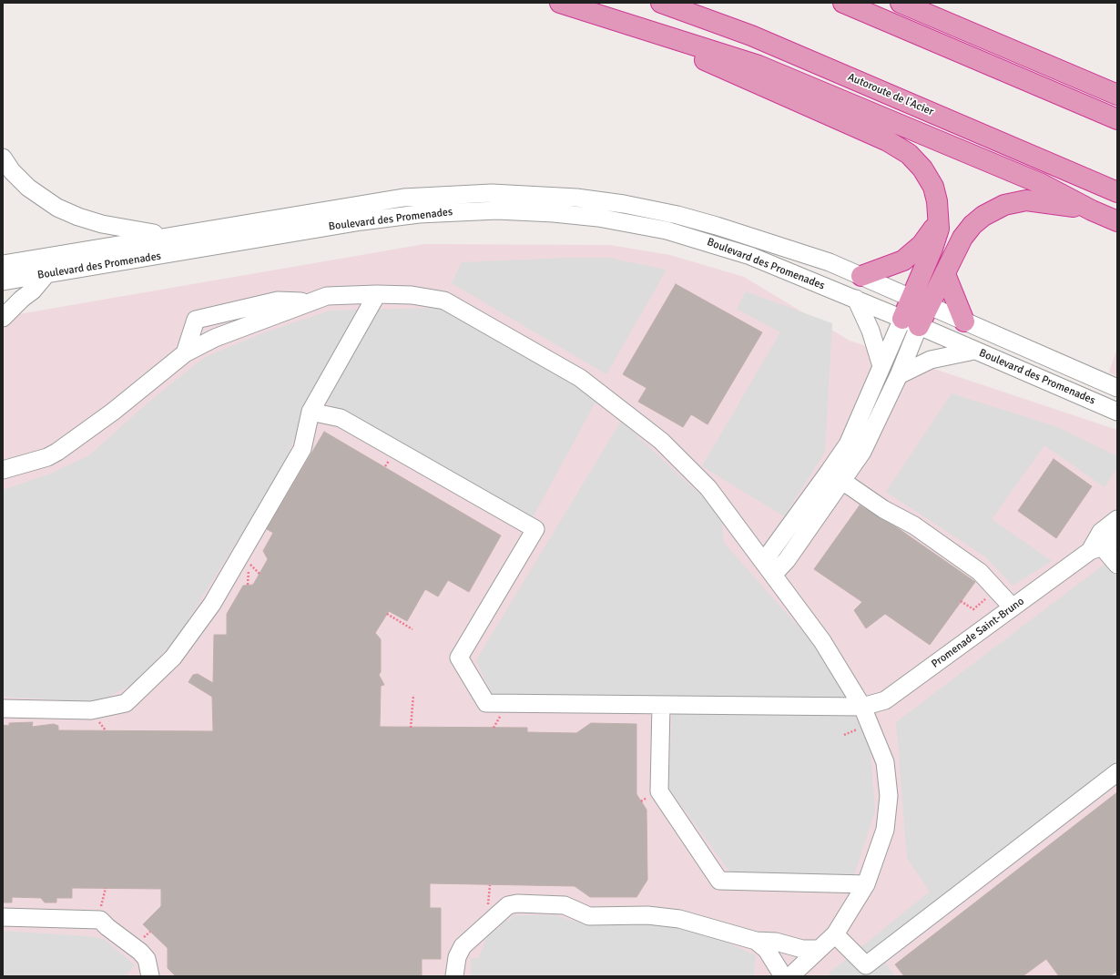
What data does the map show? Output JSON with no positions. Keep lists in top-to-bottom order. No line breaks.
{"streets":{"highway":["Autoroute de l'Acier"],"street":["Boulevard des Promenades","Promenade Saint-Bruno"]}}
